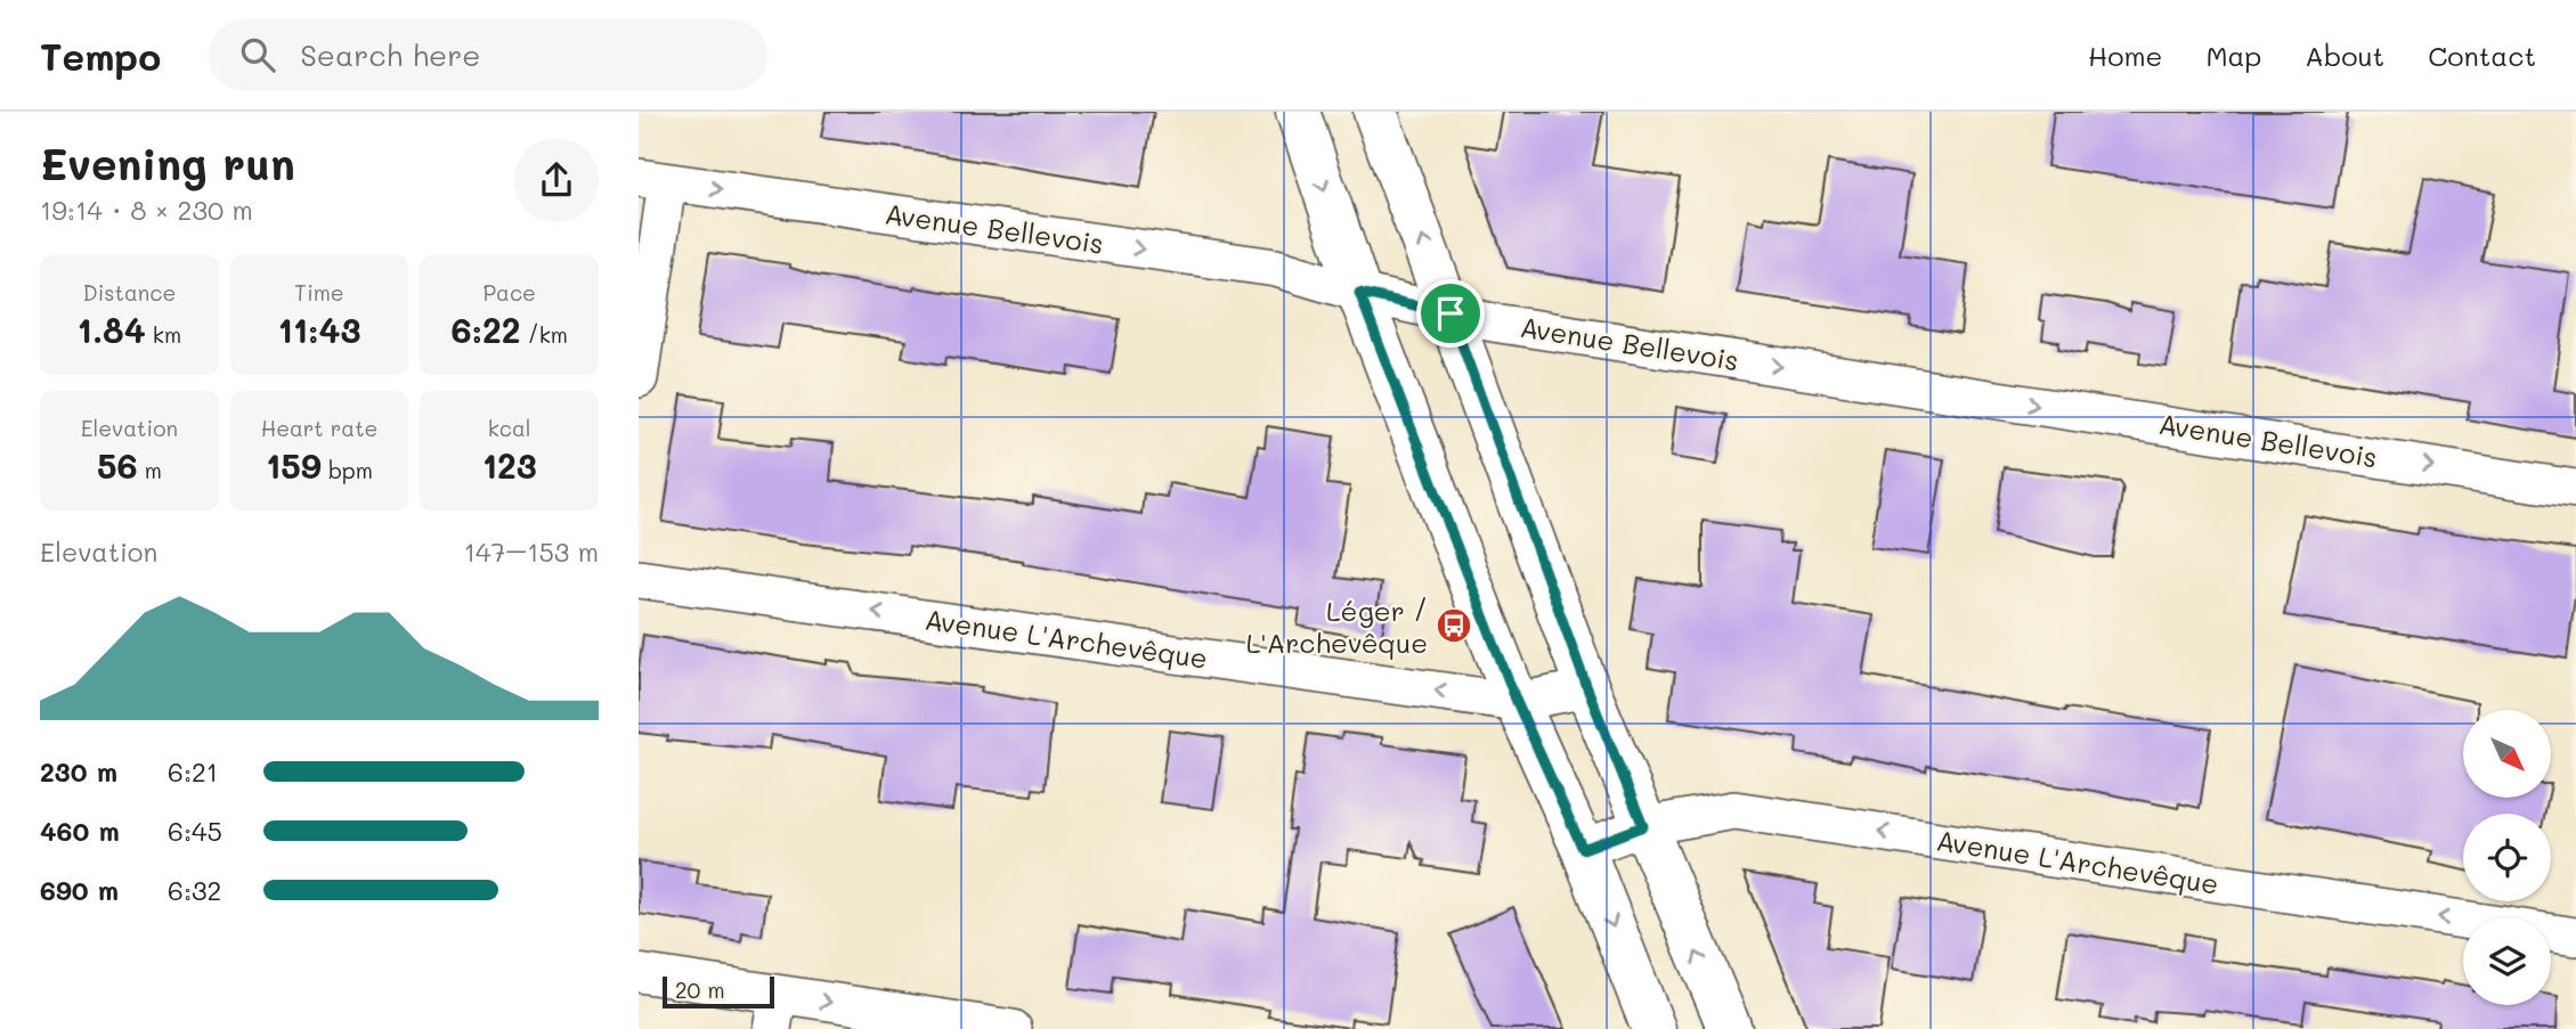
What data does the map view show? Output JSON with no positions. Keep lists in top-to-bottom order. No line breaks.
{"streets":{"street":["Avenue Bellevois","Avenue L'Archevêque"]},"one_way":["Avenue Bellevois","Avenue L'Archevêque"],"places":{"bus stop":["Léger / L'Archevêque"]},"scale_bar":"20 m","north":"bottom right","page":{"header":"Tempo","search":"Search here","nav":["Home","Map","About","Contact"],"heading":["Evening run","19:14 · 8 × 230 m"],"stats":[["Distance","1.84 km"],["Time","11:43"],["Pace","6:22 /km"],["Elevation","56 m"],["Heart rate","159 bpm"],["kcal","123"]],"chart":["Elevation","147–153 m"],"list":[{"name":"230 m","note":"6:21"},{"name":"460 m","note":"6:45"},{"name":"690 m","note":"6:32"}],"scale":"20 m"}}
